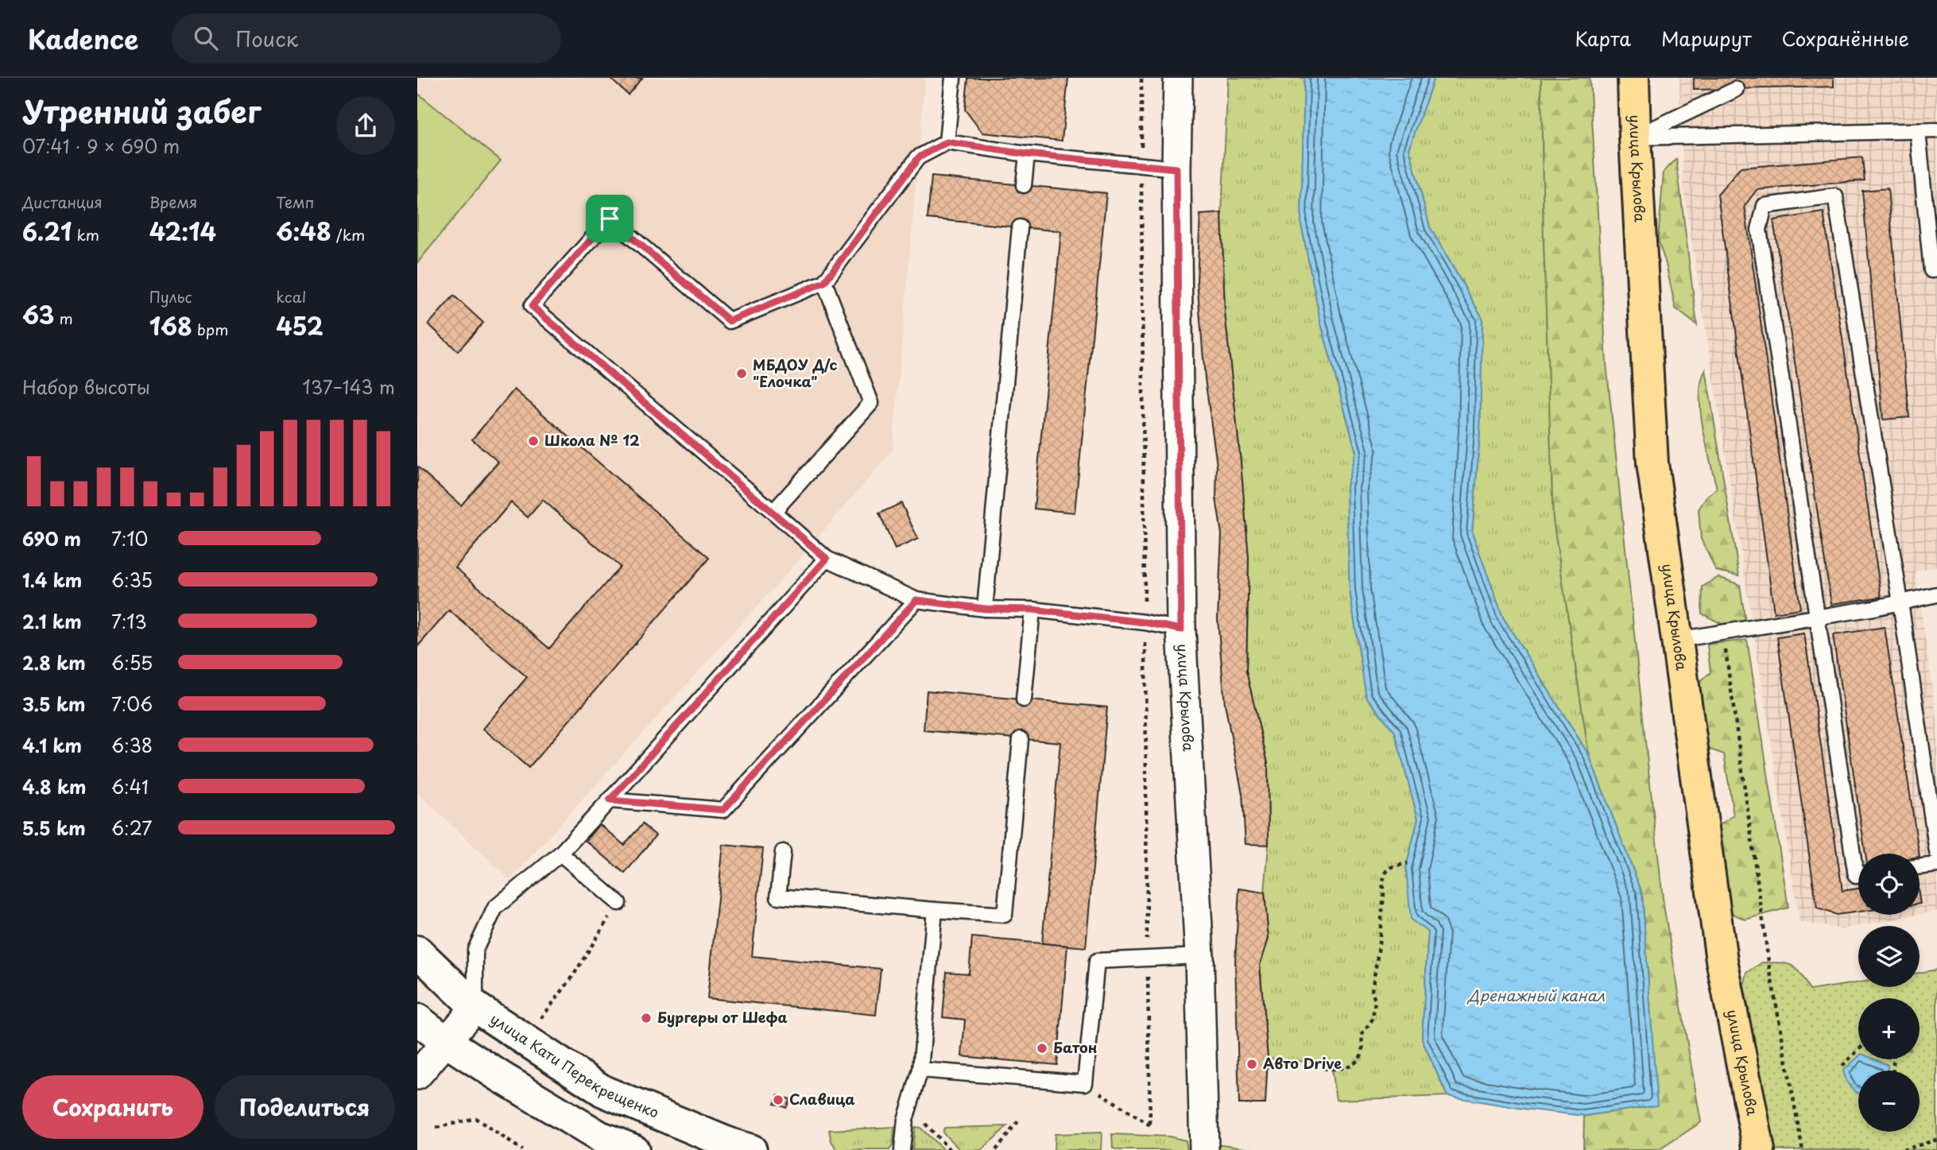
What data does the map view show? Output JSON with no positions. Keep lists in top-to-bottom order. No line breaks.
{"streets":{"main road":["улица Крылова"],"street":["улица Кати Перекрещенко"]},"water":["Дренажный канал"],"places":["МБДОУ Д/с \"Елочка\"","Школа № 12","Бургеры от Шефа","Батон","Авто Drive","Славица"],"page":{"header":"Kadence","search":"Поиск","nav":["Карта","Маршрут","Сохранённые"],"heading":["Утренний забег","07:41 · 9 × 690 m"],"stats":[["Дистанция","6.21 km"],["Время","42:14"],["Темп","6:48 /km"],["63 m"],["Пульс","168 bpm"],["kcal","452"]],"chart":["Набор высоты","137–143 m"],"list":[{"name":"690 m","note":"7:10"},{"name":"1.4 km","note":"6:35"},{"name":"2.1 km","note":"7:13"},{"name":"2.8 km","note":"6:55"},{"name":"3.5 km","note":"7:06"},{"name":"4.1 km","note":"6:38"},{"name":"4.8 km","note":"6:41"},{"name":"5.5 km","note":"6:27"}],"map_buttons":["+","−"],"buttons":["Сохранить","Поделиться"]}}
